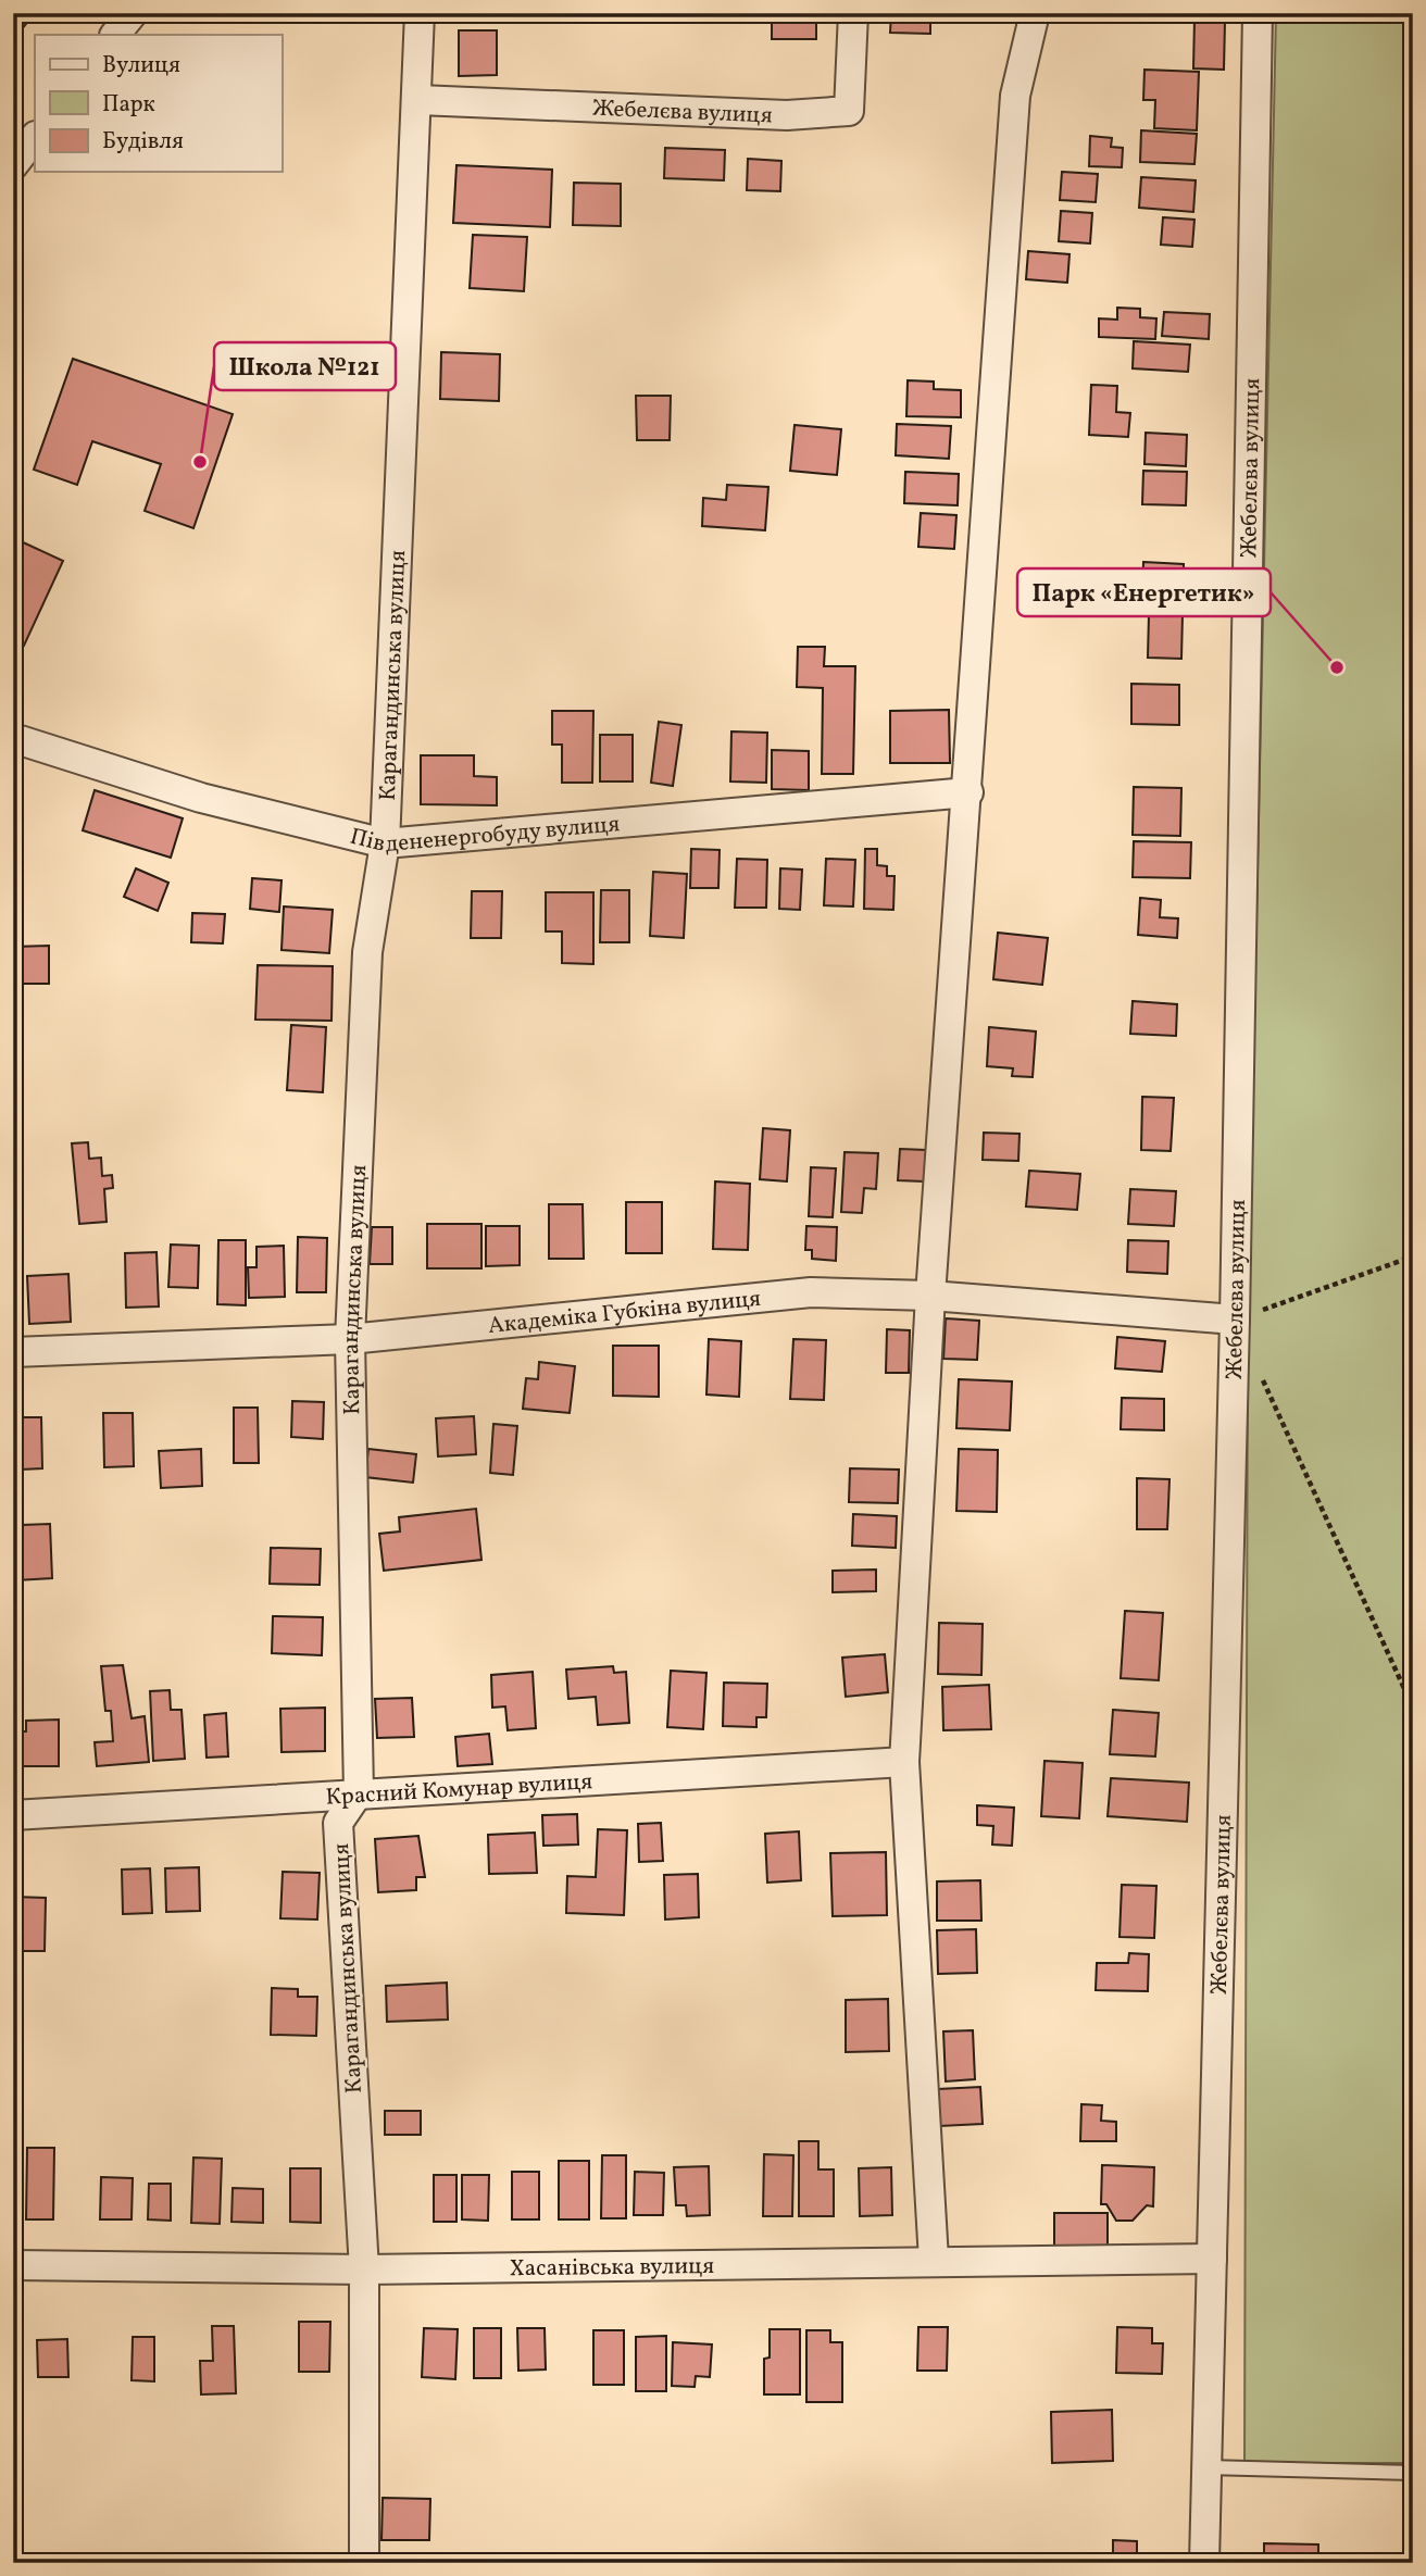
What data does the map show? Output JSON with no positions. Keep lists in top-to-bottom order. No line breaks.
{"streets":{"street":["Жебелєва вулиця","Карагандинська вулиця","Південенергобуду вулиця","Академіка Губкіна вулиця","Красний Комунар вулиця","Хасанівська вулиця"]},"crossings":[["Жебелєва вулиця","Карагандинська вулиця"],["Жебелєва вулиця","Академіка Губкіна вулиця"],["Жебелєва вулиця","Хасанівська вулиця"],["Карагандинська вулиця","Південенергобуду вулиця"],["Карагандинська вулиця","Академіка Губкіна вулиця"],["Карагандинська вулиця","Красний Комунар вулиця"],["Карагандинська вулиця","Хасанівська вулиця"]],"places":["Школа №121","Парк «Енергетик»"],"legend":["Вулиця","Парк","Будівля"]}
